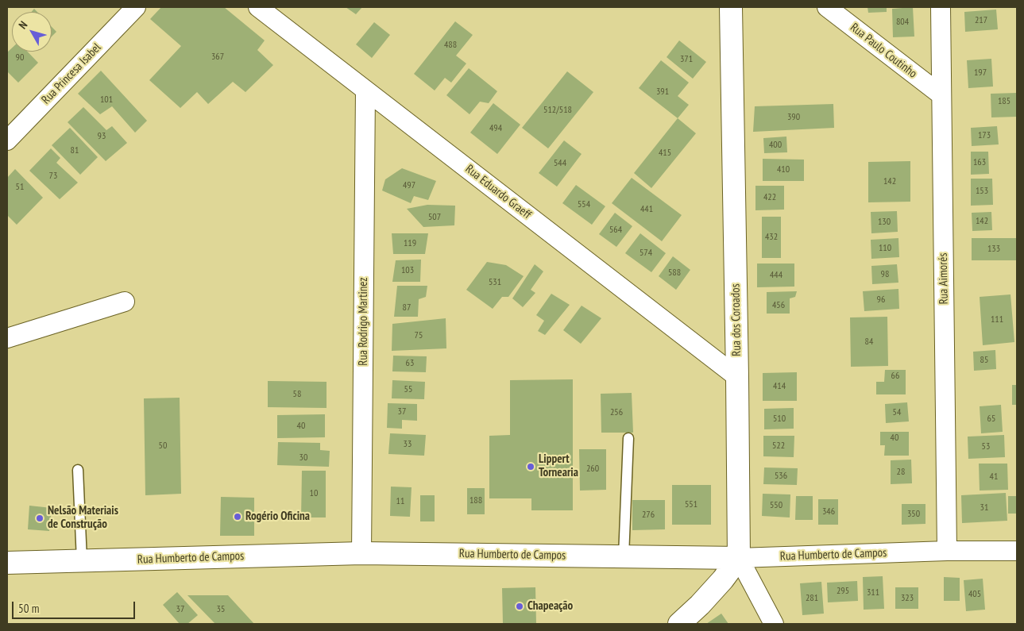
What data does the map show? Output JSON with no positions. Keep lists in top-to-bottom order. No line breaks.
{"streets":{"street":["Rua Paulo Coutinho","Rua Princesa Isabel","Rua Eduardo Graeff","Rua Aimorés","Rua dos Coroados","Rua Rodrigo Martinez","Rua Humberto de Campos"]},"crossings":[["Rua Paulo Coutinho","Rua Aimorés"],["Rua Eduardo Graeff","Rua dos Coroados"],["Rua Eduardo Graeff","Rua Rodrigo Martinez"],["Rua Aimorés","Rua Humberto de Campos"],["Rua dos Coroados","Rua Humberto de Campos"],["Rua Rodrigo Martinez","Rua Humberto de Campos"]],"places":["Lippert Tornearia","Rogério Oficina","Nelsão Materiais de Construção","Chapeação"],"house_numbers":["217","804","488","367","90","371","197","391","101","185","512/518","390","494","173","93","400","81","415","163","544","410","73","142","497","51","153","422","554","441","507","142","130","564","432","119","110","133","574","103","588","98","444","531","96","456","87","111","75","84","85","63","66","414","55","58","37","256","54","510","65","40","40","33","50","522","53","30","260","28","536","41","10","188","11","551","550","31","346","350","276","295","311","405","281","323","37","35"],"scale_bar":"50 m","north":"top left"}
